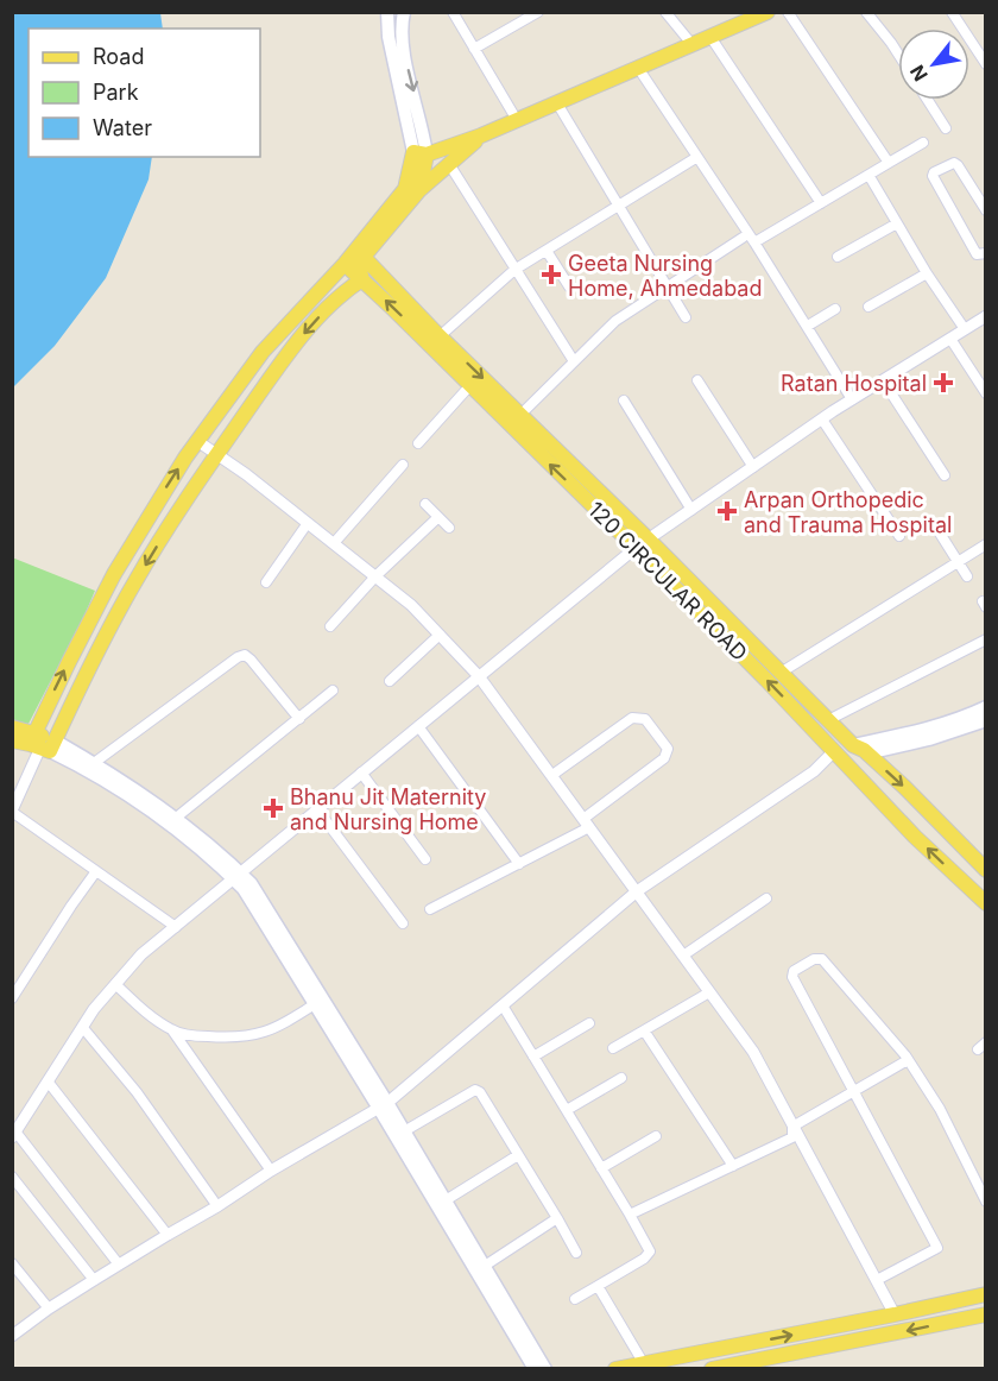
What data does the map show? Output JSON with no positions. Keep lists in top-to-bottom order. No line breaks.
{"streets":{"main road":["120 CIRCULAR ROAD"]},"places":{"health":["Geeta Nursing Home, Ahmedabad","Ratan Hospital","Arpan Orthopedic and Trauma Hospital","Bhanu Jit Maternity and Nursing Home"]},"legend":["Road","Park","Water"],"north":"bottom left"}
